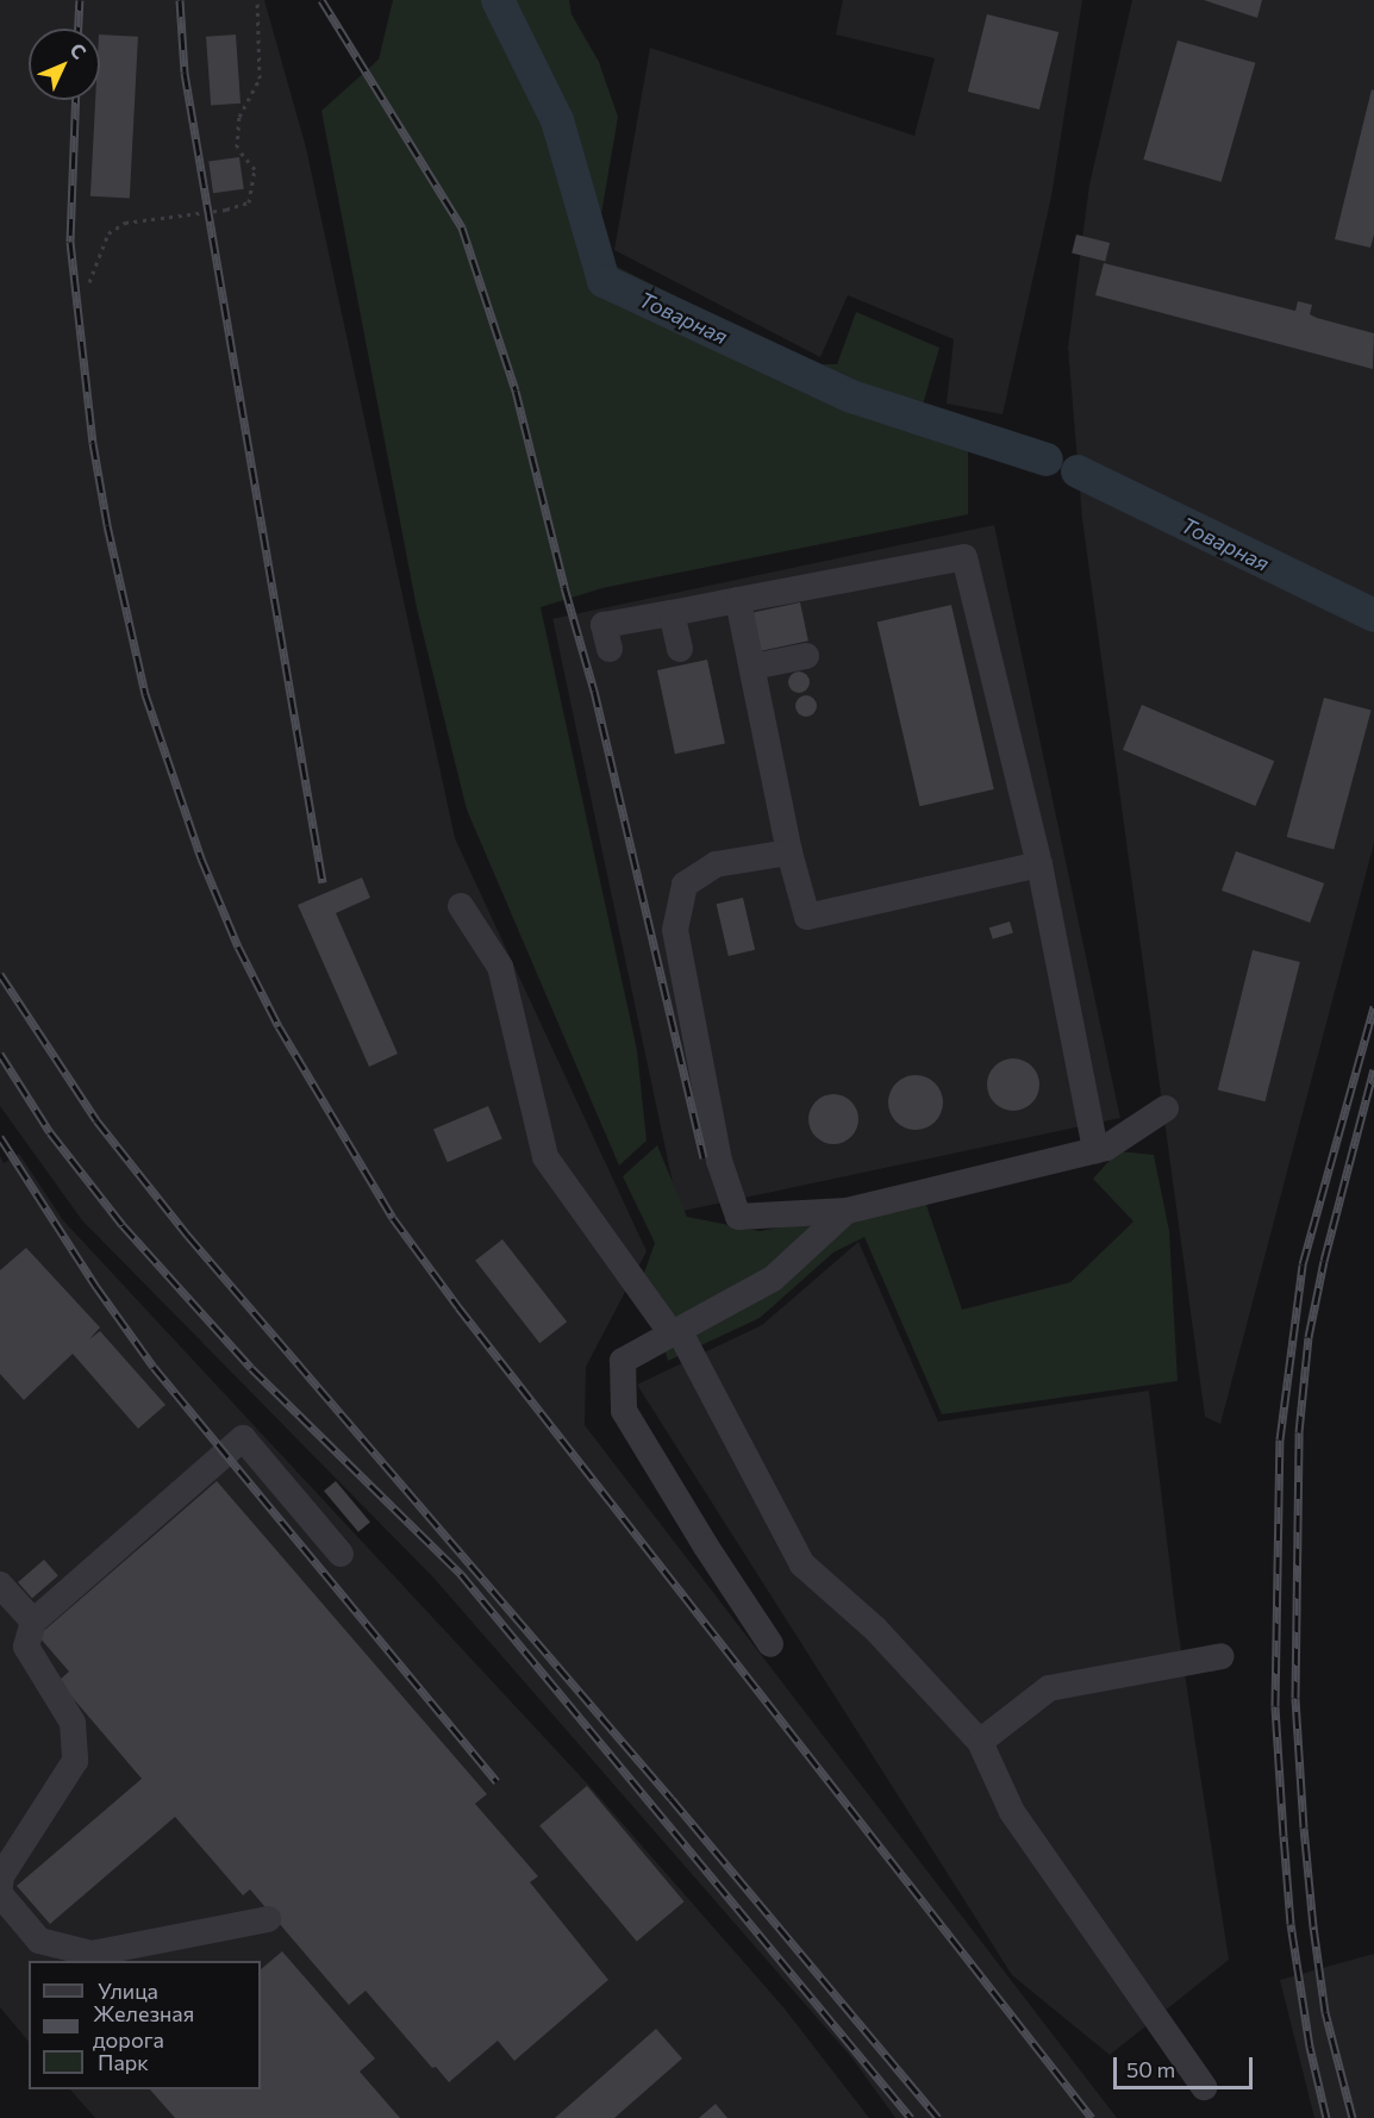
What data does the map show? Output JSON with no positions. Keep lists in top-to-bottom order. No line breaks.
{"water":["Товарная"],"legend":["Улица","Железная дорога","Парк"],"scale_bar":"50 m","north":"top right"}
